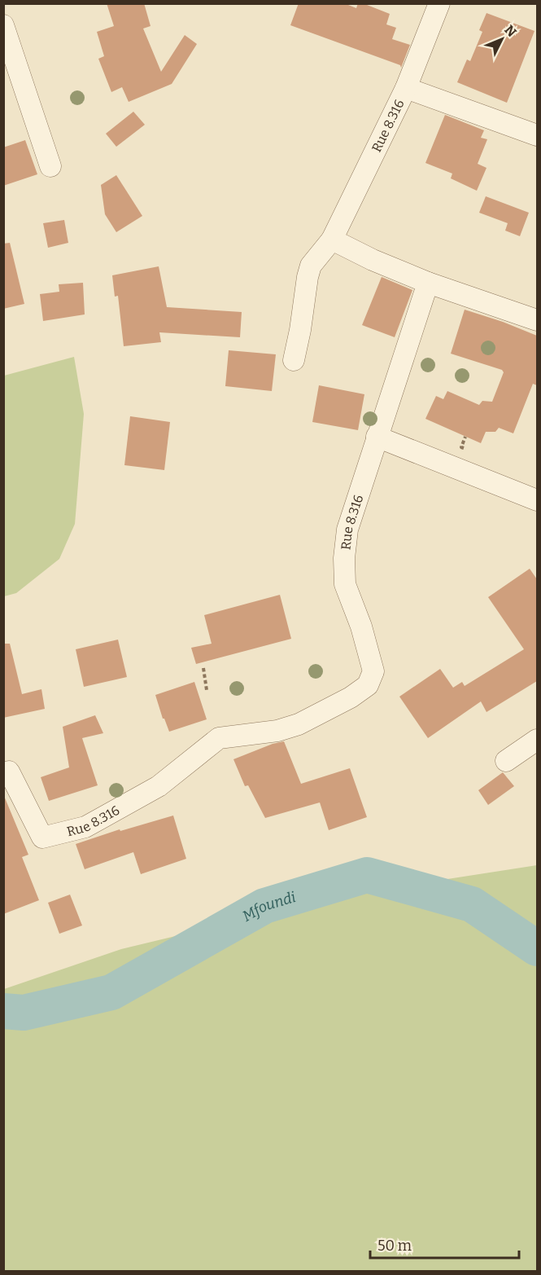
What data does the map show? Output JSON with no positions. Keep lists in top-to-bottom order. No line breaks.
{"streets":{"street":["Rue 8.316"]},"water":["Mfoundi"],"scale_bar":"50 m","north":"top right"}
